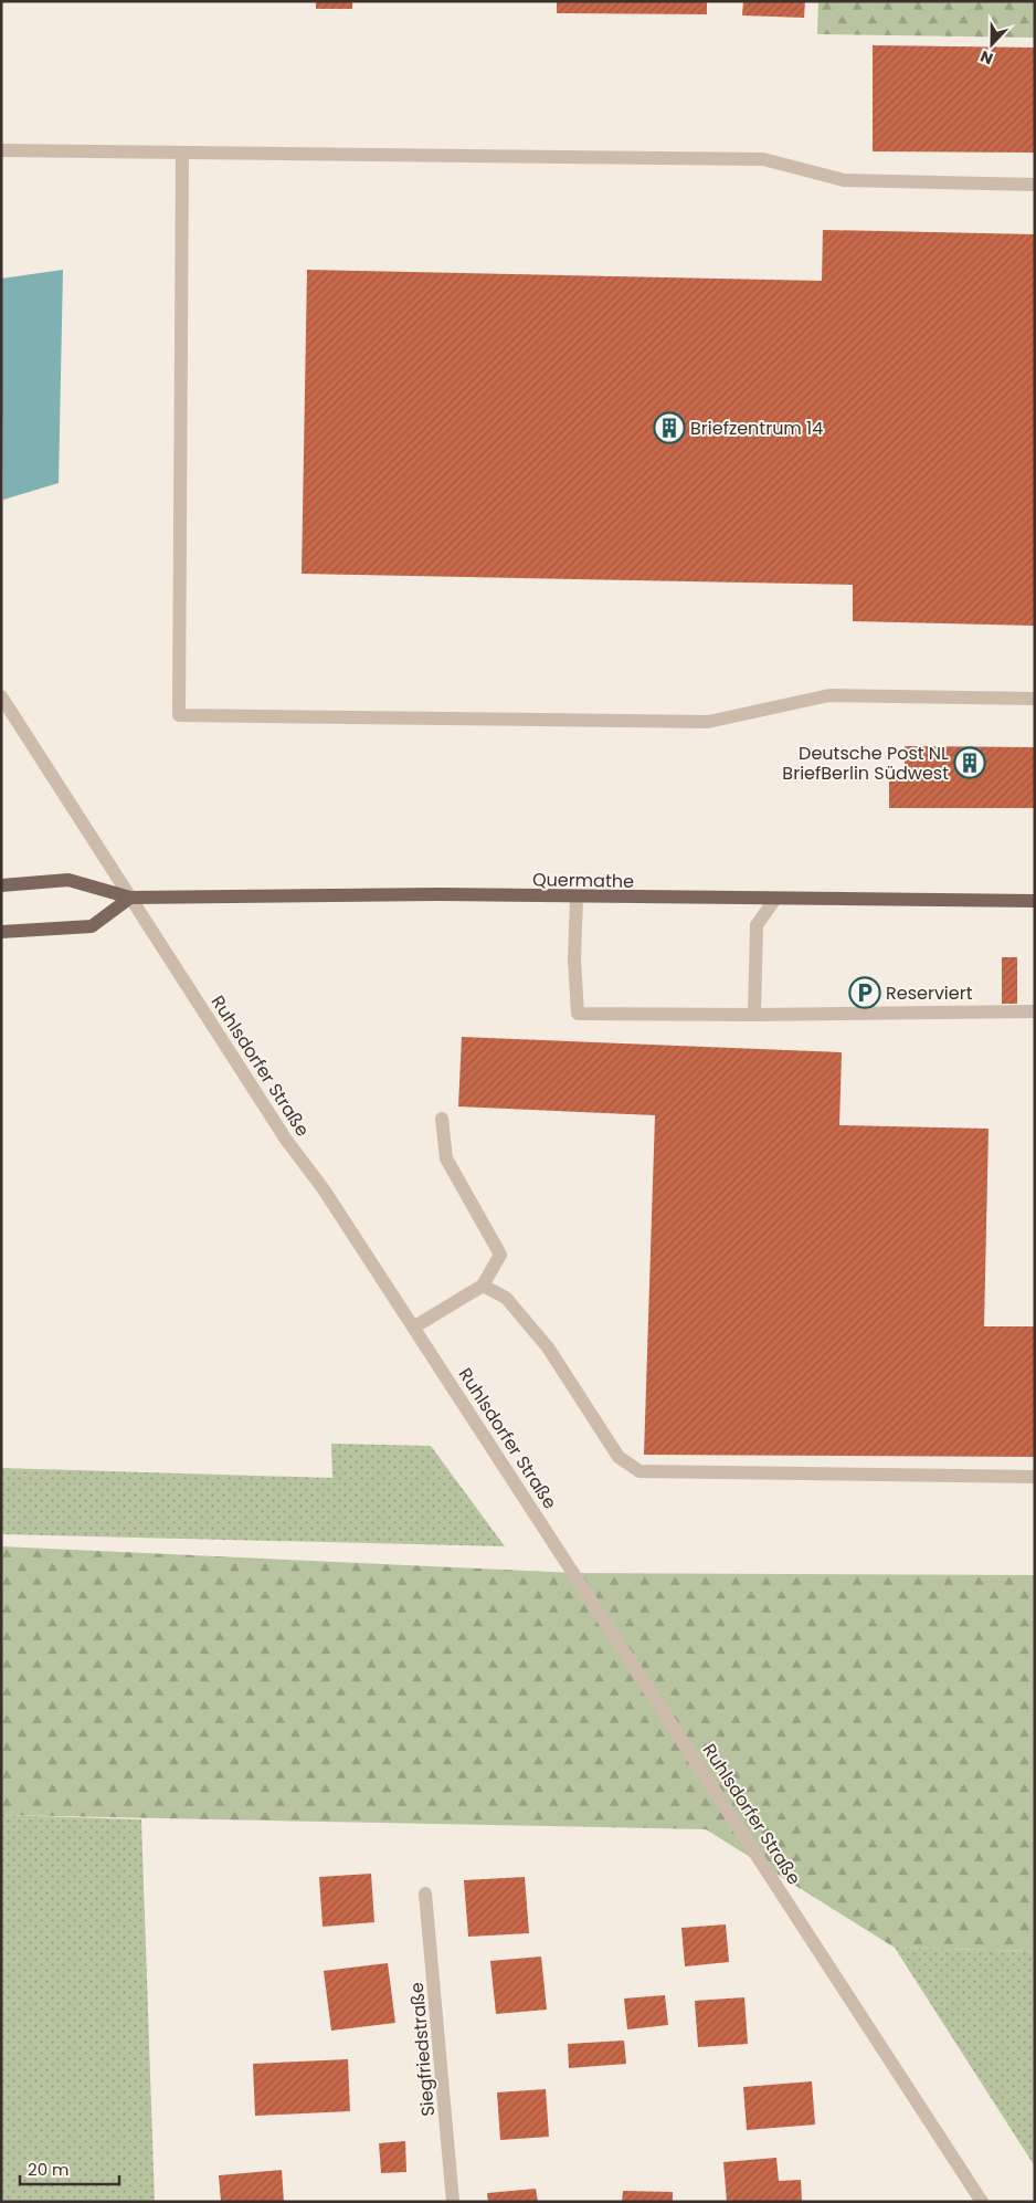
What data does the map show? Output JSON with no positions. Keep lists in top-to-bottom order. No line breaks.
{"streets":{"main road":["Quermathe"],"street":["Ruhlsdorfer Straße","Siegfriedstraße"]},"crossings":[["Quermathe","Ruhlsdorfer Straße"]],"places":{"building":["Briefzentrum 14","Deutsche Post NL BriefBerlin Südwest"],"parking":["Reserviert"]},"scale_bar":"20 m","north":"bottom"}
